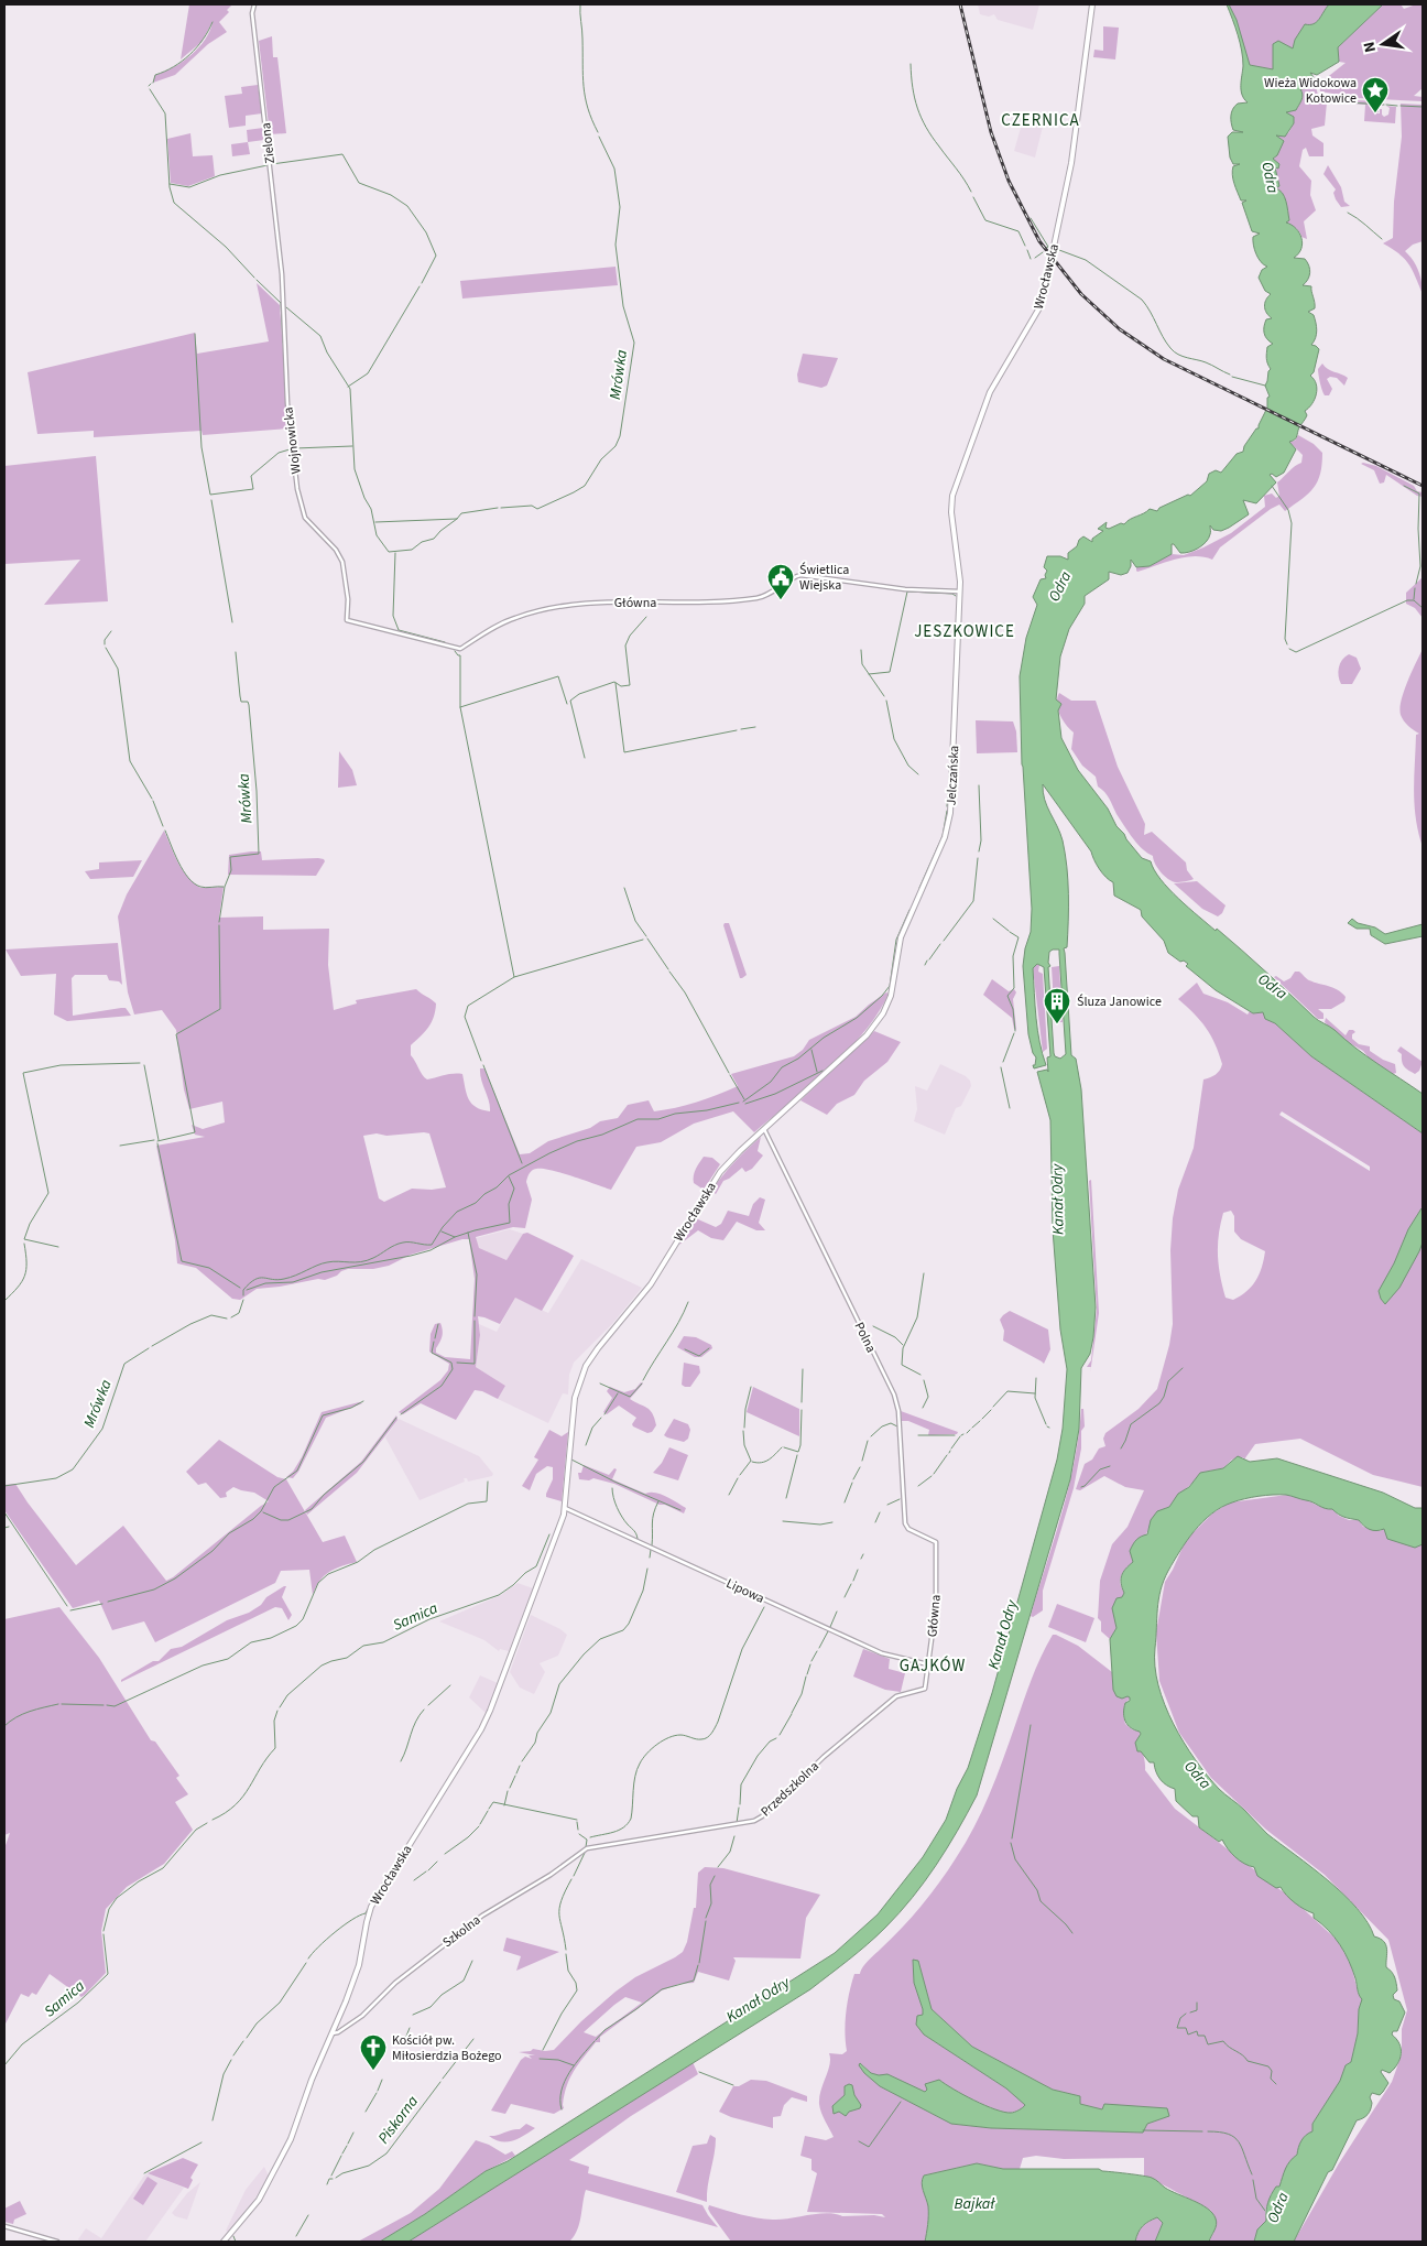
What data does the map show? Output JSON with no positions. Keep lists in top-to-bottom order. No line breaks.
{"streets":{"main road":["Wrocławska","Jelczańska"],"street":["Zielona","Wojnowicka","Główna","Polna","Lipowa","Przedszkolna","Szkolna"]},"crossings":[["Zielona","Wojnowicka"],["Wrocławska","Jelczańska"],["Wrocławska","Polna"],["Wrocławska","Lipowa"],["Wrocławska","Szkolna"],["Wojnowicka","Główna"],["Główna","Jelczańska"],["Główna","Polna"],["Główna","Lipowa"],["Główna","Przedszkolna"],["Przedszkolna","Szkolna"]],"districts":["CZERNICA","JESZKOWICE","GAJKÓW"],"water":["Odra","Mrówka","Kanał Odry","Samica","Piskorna","Bajkał"],"places":{"place":["Wieża Widokowa Kotowice"],"public building":["Świetlica Wiejska"],"building":["Śluza Janowice"],"church":["Kościół pw. Miłosierdzia Bożego"]},"north":"left"}
